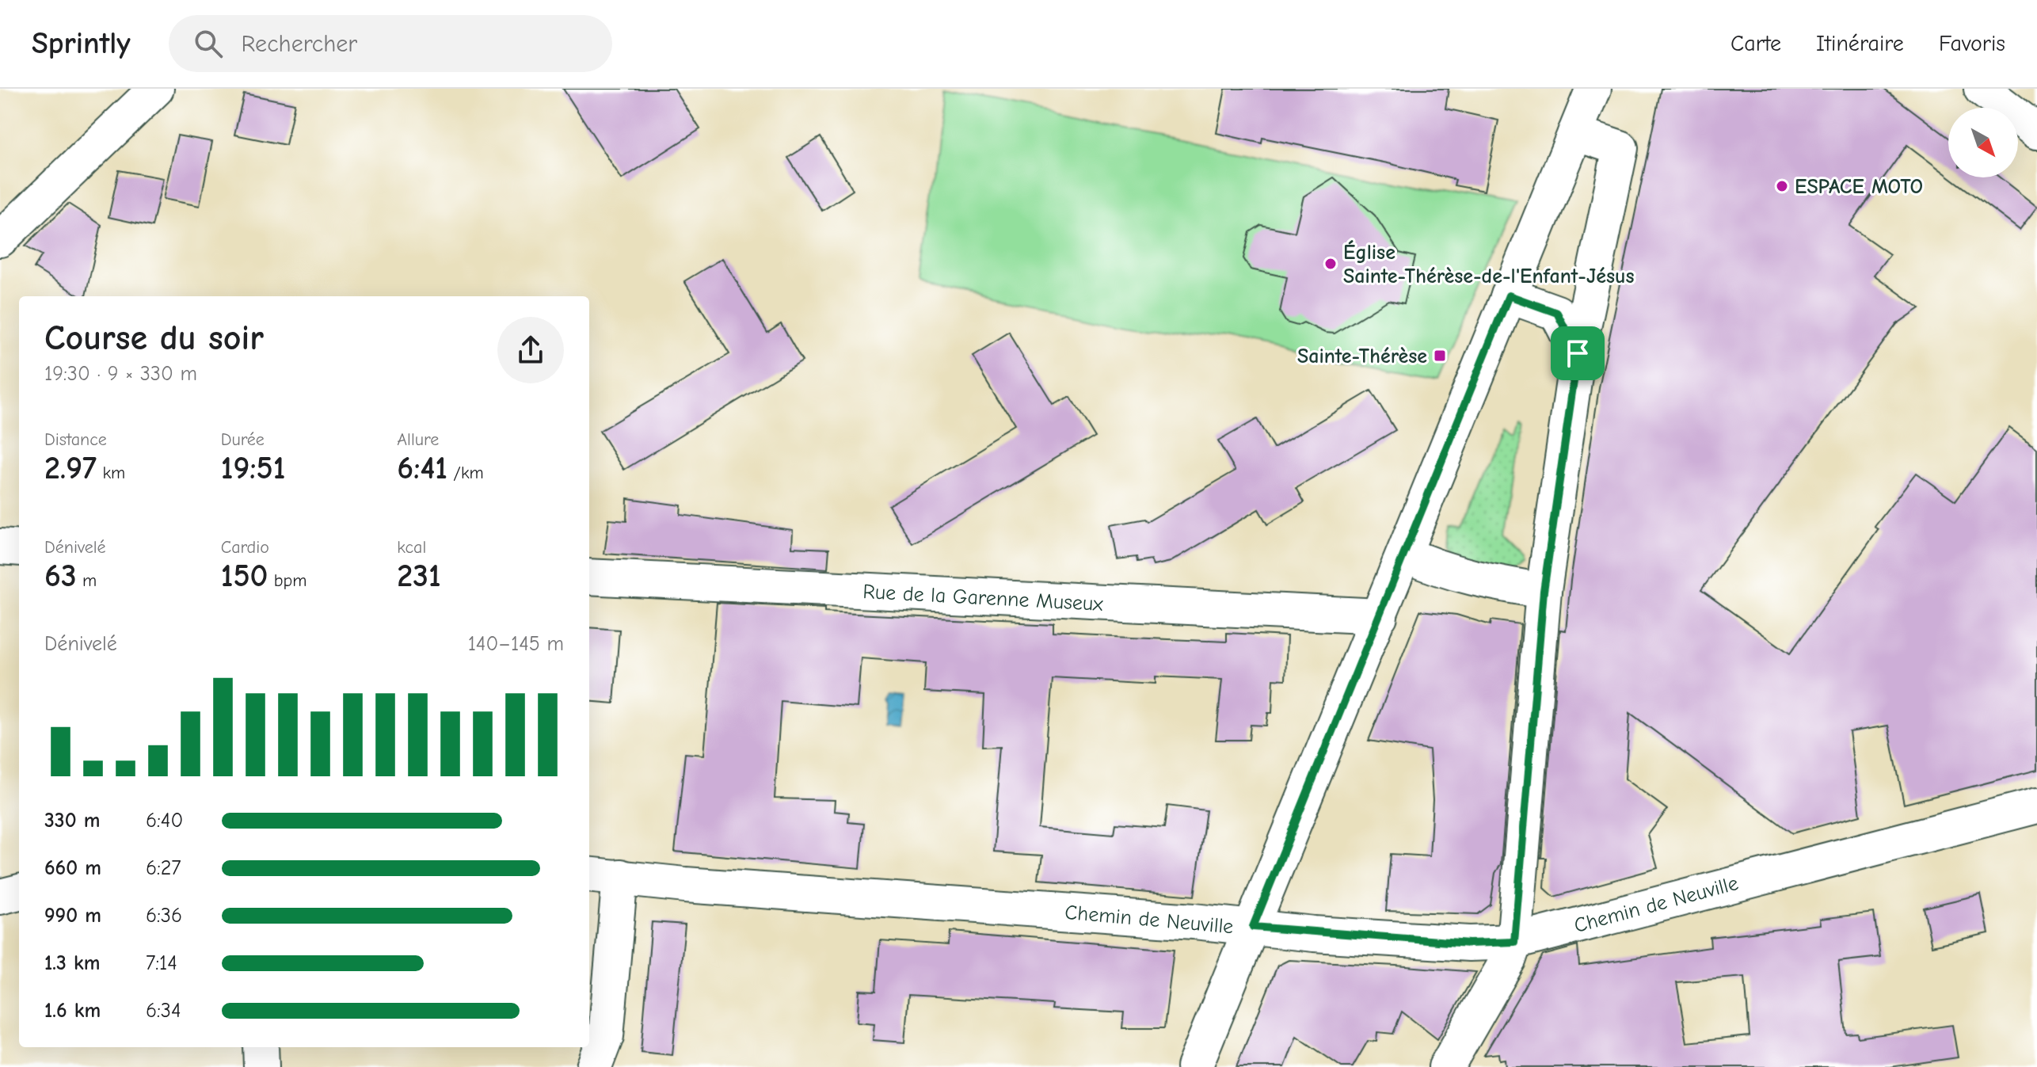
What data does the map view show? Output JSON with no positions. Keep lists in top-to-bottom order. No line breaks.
{"streets":{"main road":["Rue de la Garenne Museux","Chemin de Neuville"]},"places":{"other":["ESPACE MOTO","Église Sainte-Thérèse-de-l'Enfant-Jésus"],"transit":["Sainte-Thérèse"]},"north":"bottom right","page":{"header":"Sprintly","search":"Rechercher","nav":["Carte","Itinéraire","Favoris"],"heading":["Course du soir","19:30 · 9 × 330 m"],"stats":[["Distance","2.97 km"],["Durée","19:51"],["Allure","6:41 /km"],["Dénivelé","63 m"],["Cardio","150 bpm"],["kcal","231"]],"chart":["Dénivelé","140–145 m"],"list":[{"name":"330 m","note":"6:40"},{"name":"660 m","note":"6:27"},{"name":"990 m","note":"6:36"},{"name":"1.3 km","note":"7:14"},{"name":"1.6 km","note":"6:34"}]}}
